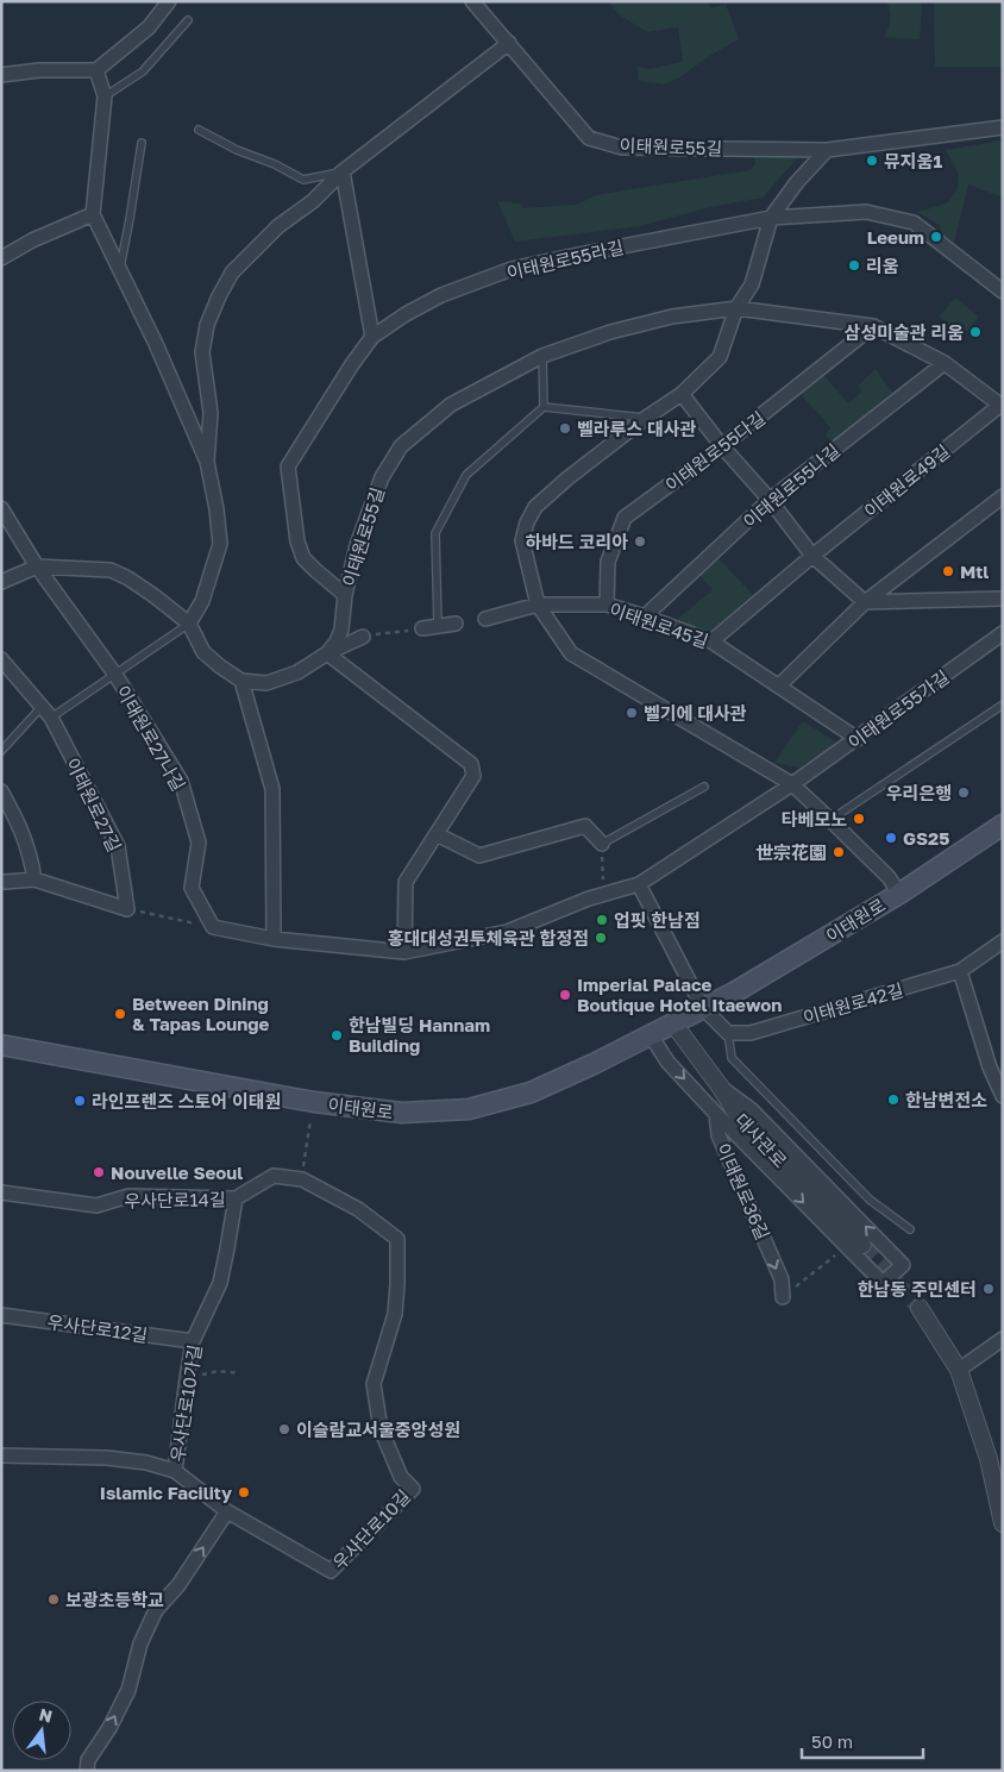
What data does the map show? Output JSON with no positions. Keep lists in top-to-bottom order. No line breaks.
{"streets":{"main road":["이태원로"],"street":["이태원로55길","이태원로55라길","이태원로55다길","이태원로49길","이태원로55나길","이태원로45길","이태원로55가길","이태원로27나길","이태원로27길","이태원로42길","대사관로","이태원로36길","우사단로14길","우사단로12길","우사단로10가길","우사단로10길"]},"crossings":[["이태원로55길","이태원로55라길"],["이태원로55길","이태원로55다길"],["이태원로55길","이태원로49길"],["이태원로55길","이태원로55나길"],["이태원로55다길","이태원로45길"],["이태원로49길","이태원로45길"],["이태원로55나길","이태원로45길"],["이태원로45길","이태원로55가길"],["이태원로","대사관로"],["이태원로","우사단로14길"],["우사단로14길","우사단로10가길"],["우사단로14길","우사단로10길"],["우사단로12길","우사단로10가길"],["우사단로10가길","우사단로10길"]],"one_way":["이태원로36길"],"places":["뮤지움1","Leeum","리움","삼성미술관 리움","벨라루스 대사관","하바드 코리아","Mtl","벨기에 대사관","우리은행","타베모노","GS25","世宗花園","업핏 한남점","홍대대성권투체육관 합정점","Imperial Palace Boutique Hotel Itaewon","Between Dining & Tapas Lounge","한남빌딩 Hannam Building","한남변전소","라인프렌즈 스토어 이태원","Nouvelle Seoul","한남동 주민센터","이슬람교서울중앙성원","Islamic Facility","보광초등학교"],"scale_bar":"50 m","north":"top"}
